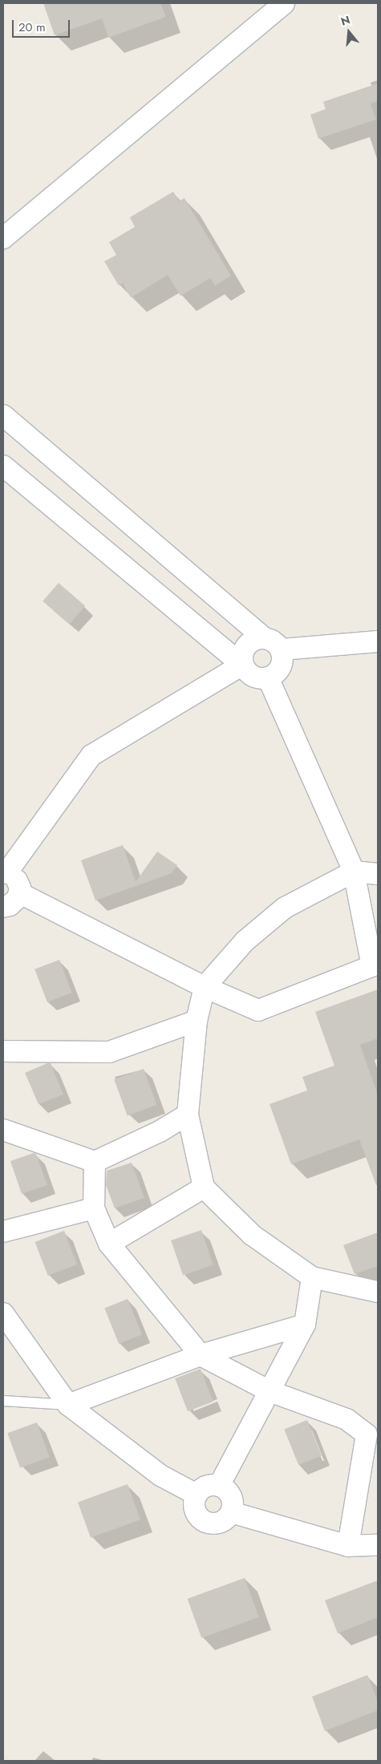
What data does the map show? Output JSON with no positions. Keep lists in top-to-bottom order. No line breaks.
{"scale_bar":"20 m","north":"top"}
